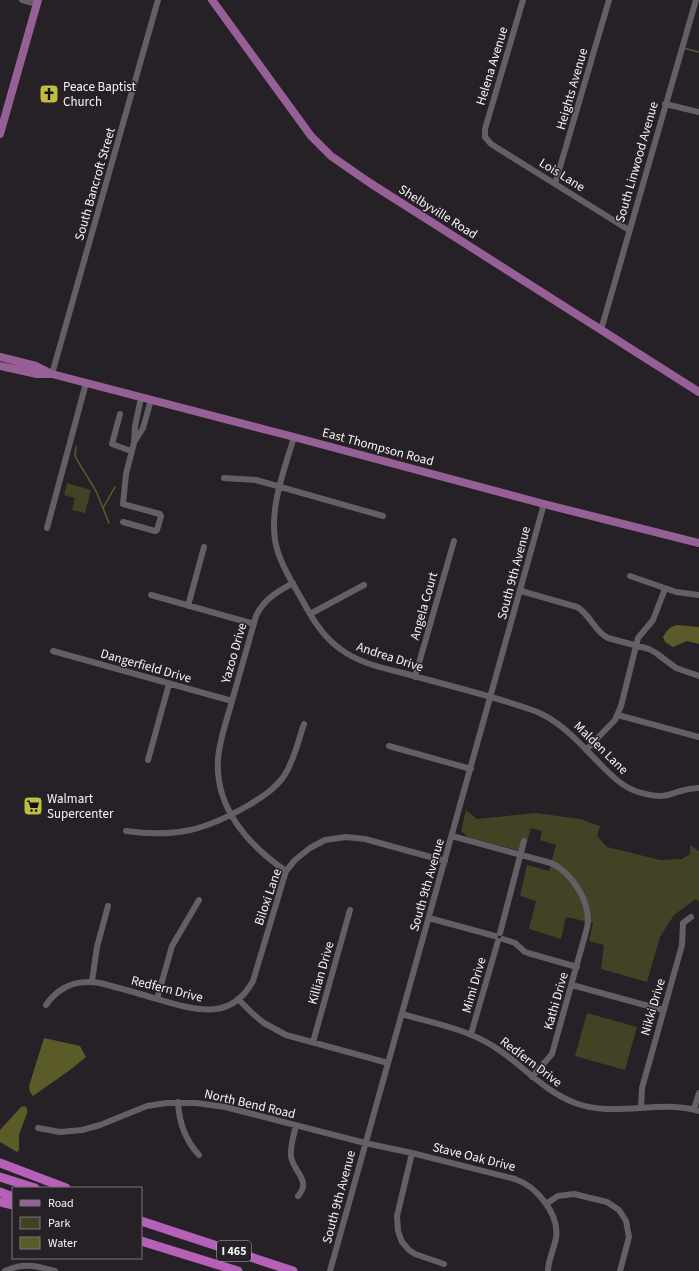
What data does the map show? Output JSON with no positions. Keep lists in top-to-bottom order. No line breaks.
{"streets":{"highway":["I 465"],"main road":["Shelbyville Road","East Thompson Road"],"street":["Helena Avenue","Heights Avenue","South Linwood Avenue","Lois Lane","South Bancroft Street","South 9th Avenue","Angela Court","Yazoo Drive","Andrea Drive","Dangerfield Drive","Malden Lane","Biloxi Lane","Killian Drive","Mimi Drive","Redfern Drive","Kathi Drive","Nikki Drive","North Bend Road","Stave Oak Drive"]},"crossings":[["Helena Avenue","Lois Lane"],["Heights Avenue","Lois Lane"],["South Linwood Avenue","Lois Lane"],["South Linwood Avenue","Shelbyville Road"],["South Bancroft Street","East Thompson Road"],["East Thompson Road","South 9th Avenue"],["South 9th Avenue","Andrea Drive"],["South 9th Avenue","Malden Lane"],["South 9th Avenue","Biloxi Lane"],["South 9th Avenue","Redfern Drive"],["South 9th Avenue","North Bend Road"],["South 9th Avenue","Stave Oak Drive"],["Angela Court","Andrea Drive"],["Yazoo Drive","Andrea Drive"],["Yazoo Drive","Dangerfield Drive"],["Yazoo Drive","Biloxi Lane"],["Andrea Drive","Malden Lane"],["Biloxi Lane","Redfern Drive"],["Mimi Drive","Redfern Drive"],["Mimi Drive","Kathi Drive"],["Redfern Drive","Kathi Drive"],["Redfern Drive","Nikki Drive"],["North Bend Road","Stave Oak Drive"]],"places":{"church":["Peace Baptist Church"],"supermarket":["Walmart Supercenter"]},"legend":["Road","Park","Water"]}
